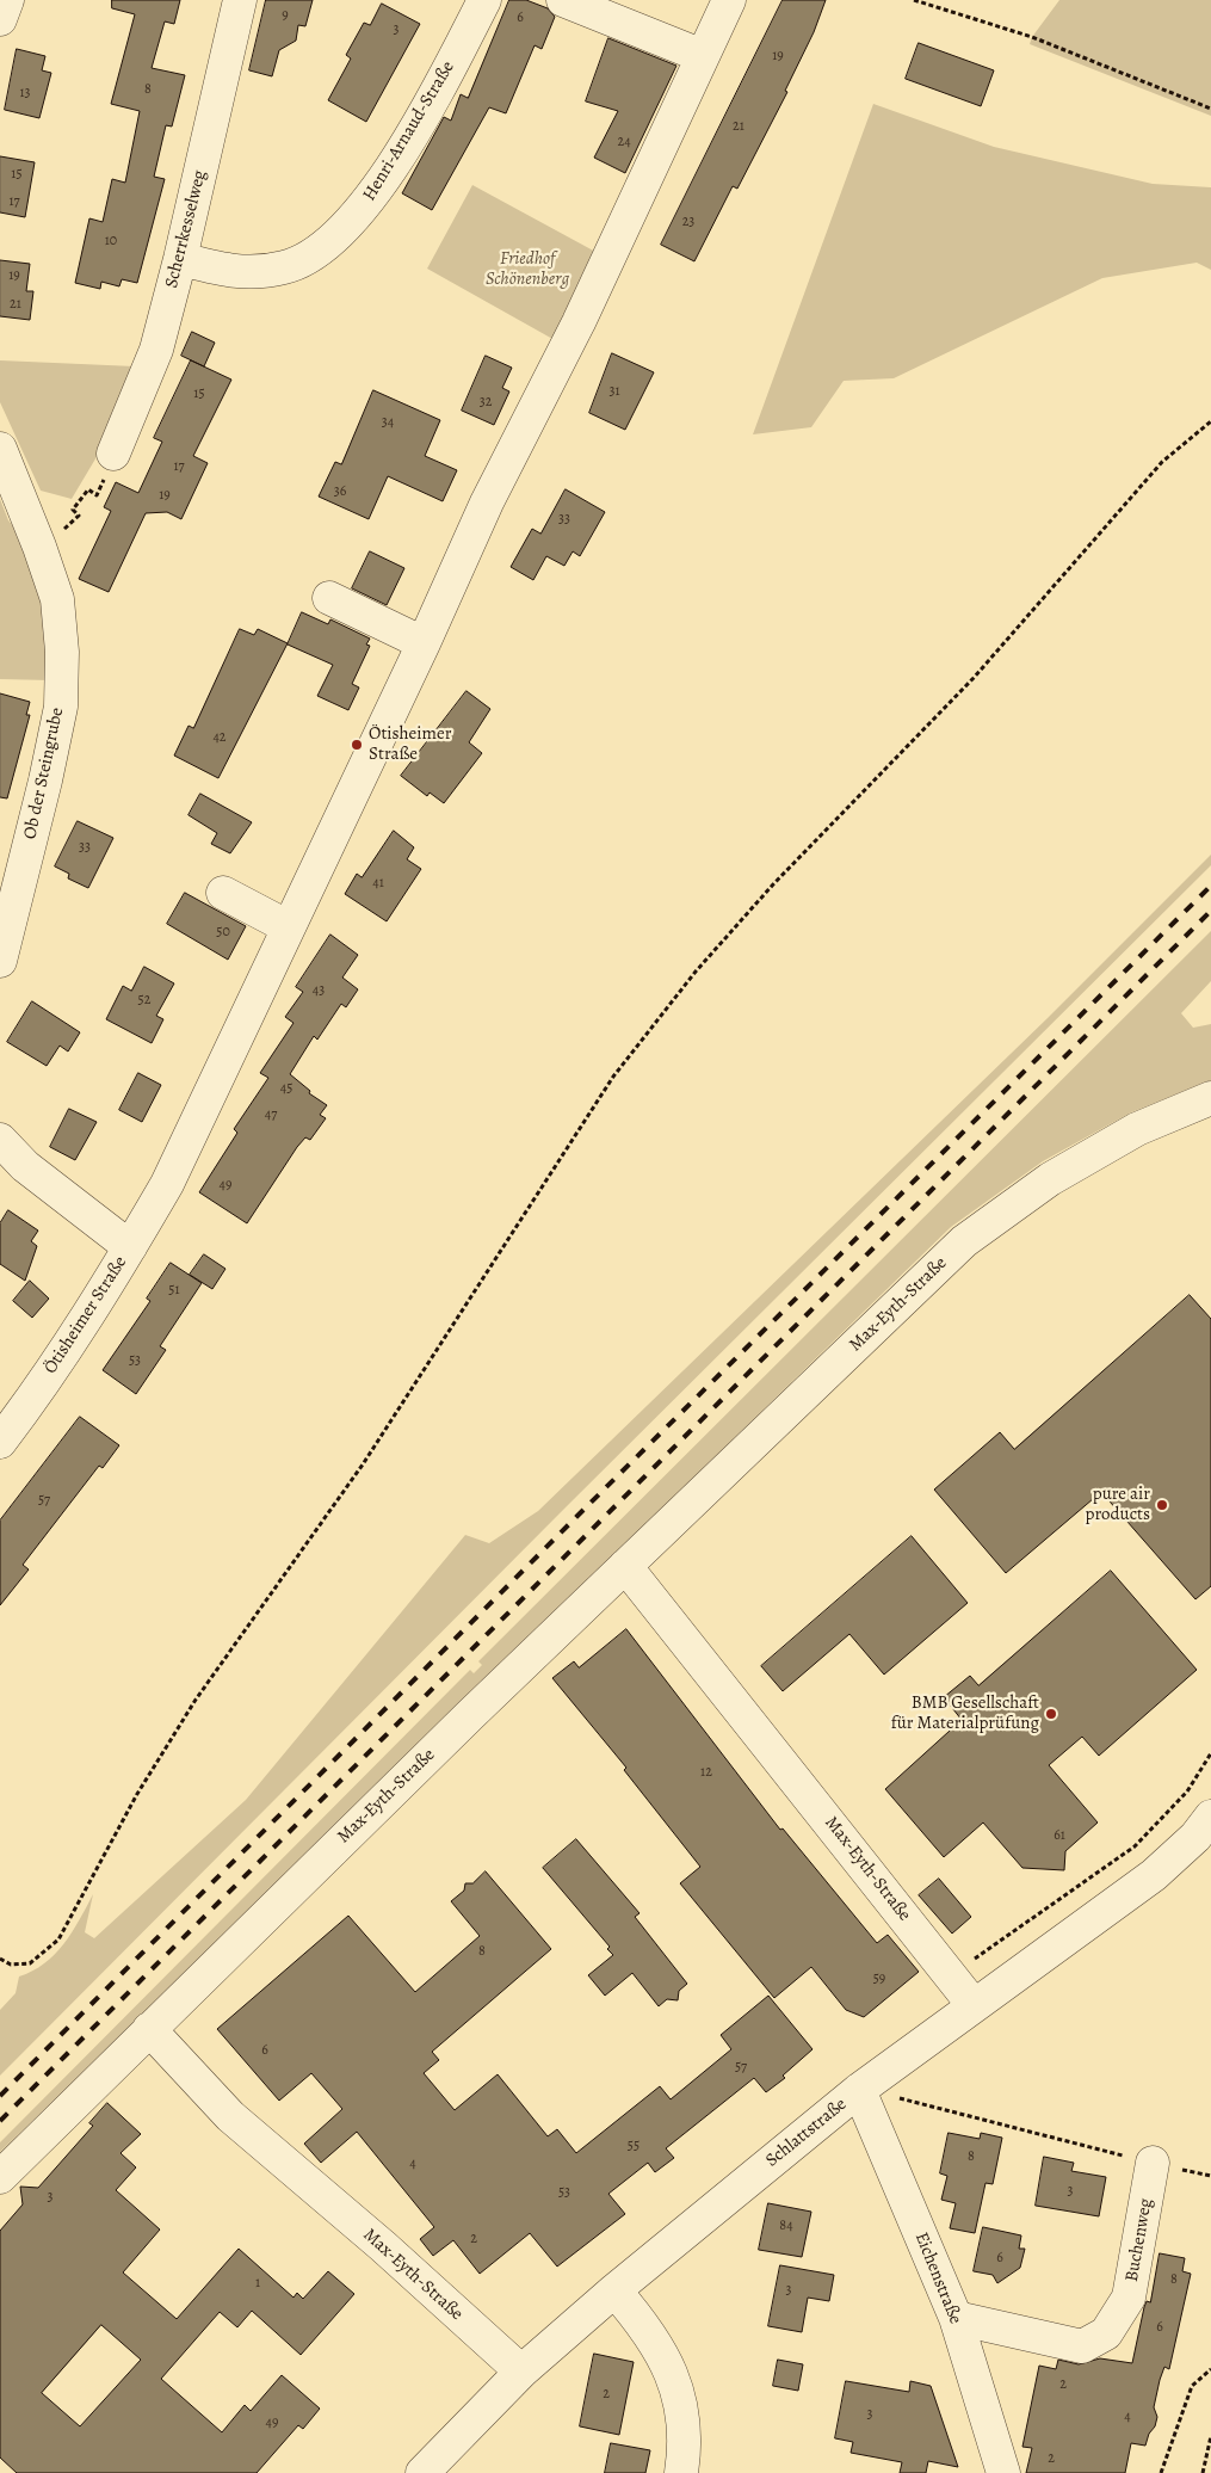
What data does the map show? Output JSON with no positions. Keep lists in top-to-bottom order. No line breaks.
{"streets":{"street":["Henri-Arnaud-Straße","Scherrkesselweg","Ob der Steingrube","Max-Eyth-Straße","Ötisheimer Straße","Schlattstraße","Buchenweg","Eichenstraße"]},"crossings":[["Henri-Arnaud-Straße","Scherrkesselweg"],["Max-Eyth-Straße","Schlattstraße"],["Schlattstraße","Eichenstraße"],["Buchenweg","Eichenstraße"]],"parks":["Friedhof Schönenberg"],"places":["Ötisheimer Straße","pure air products","BMB Gesellschaft für Materialprüfung"],"house_numbers":["9","6","3","19","8","13","21","24","15","17","23","10","19","21","31","15","32","34","17","36","19","33","42","33","41","50","43","52","45","47","49","51","53","57","12","61","8","59","6","57","55","8","4","3","53","3","84","2","6","8","1","3","6","2","2","3","4","49","2"]}
